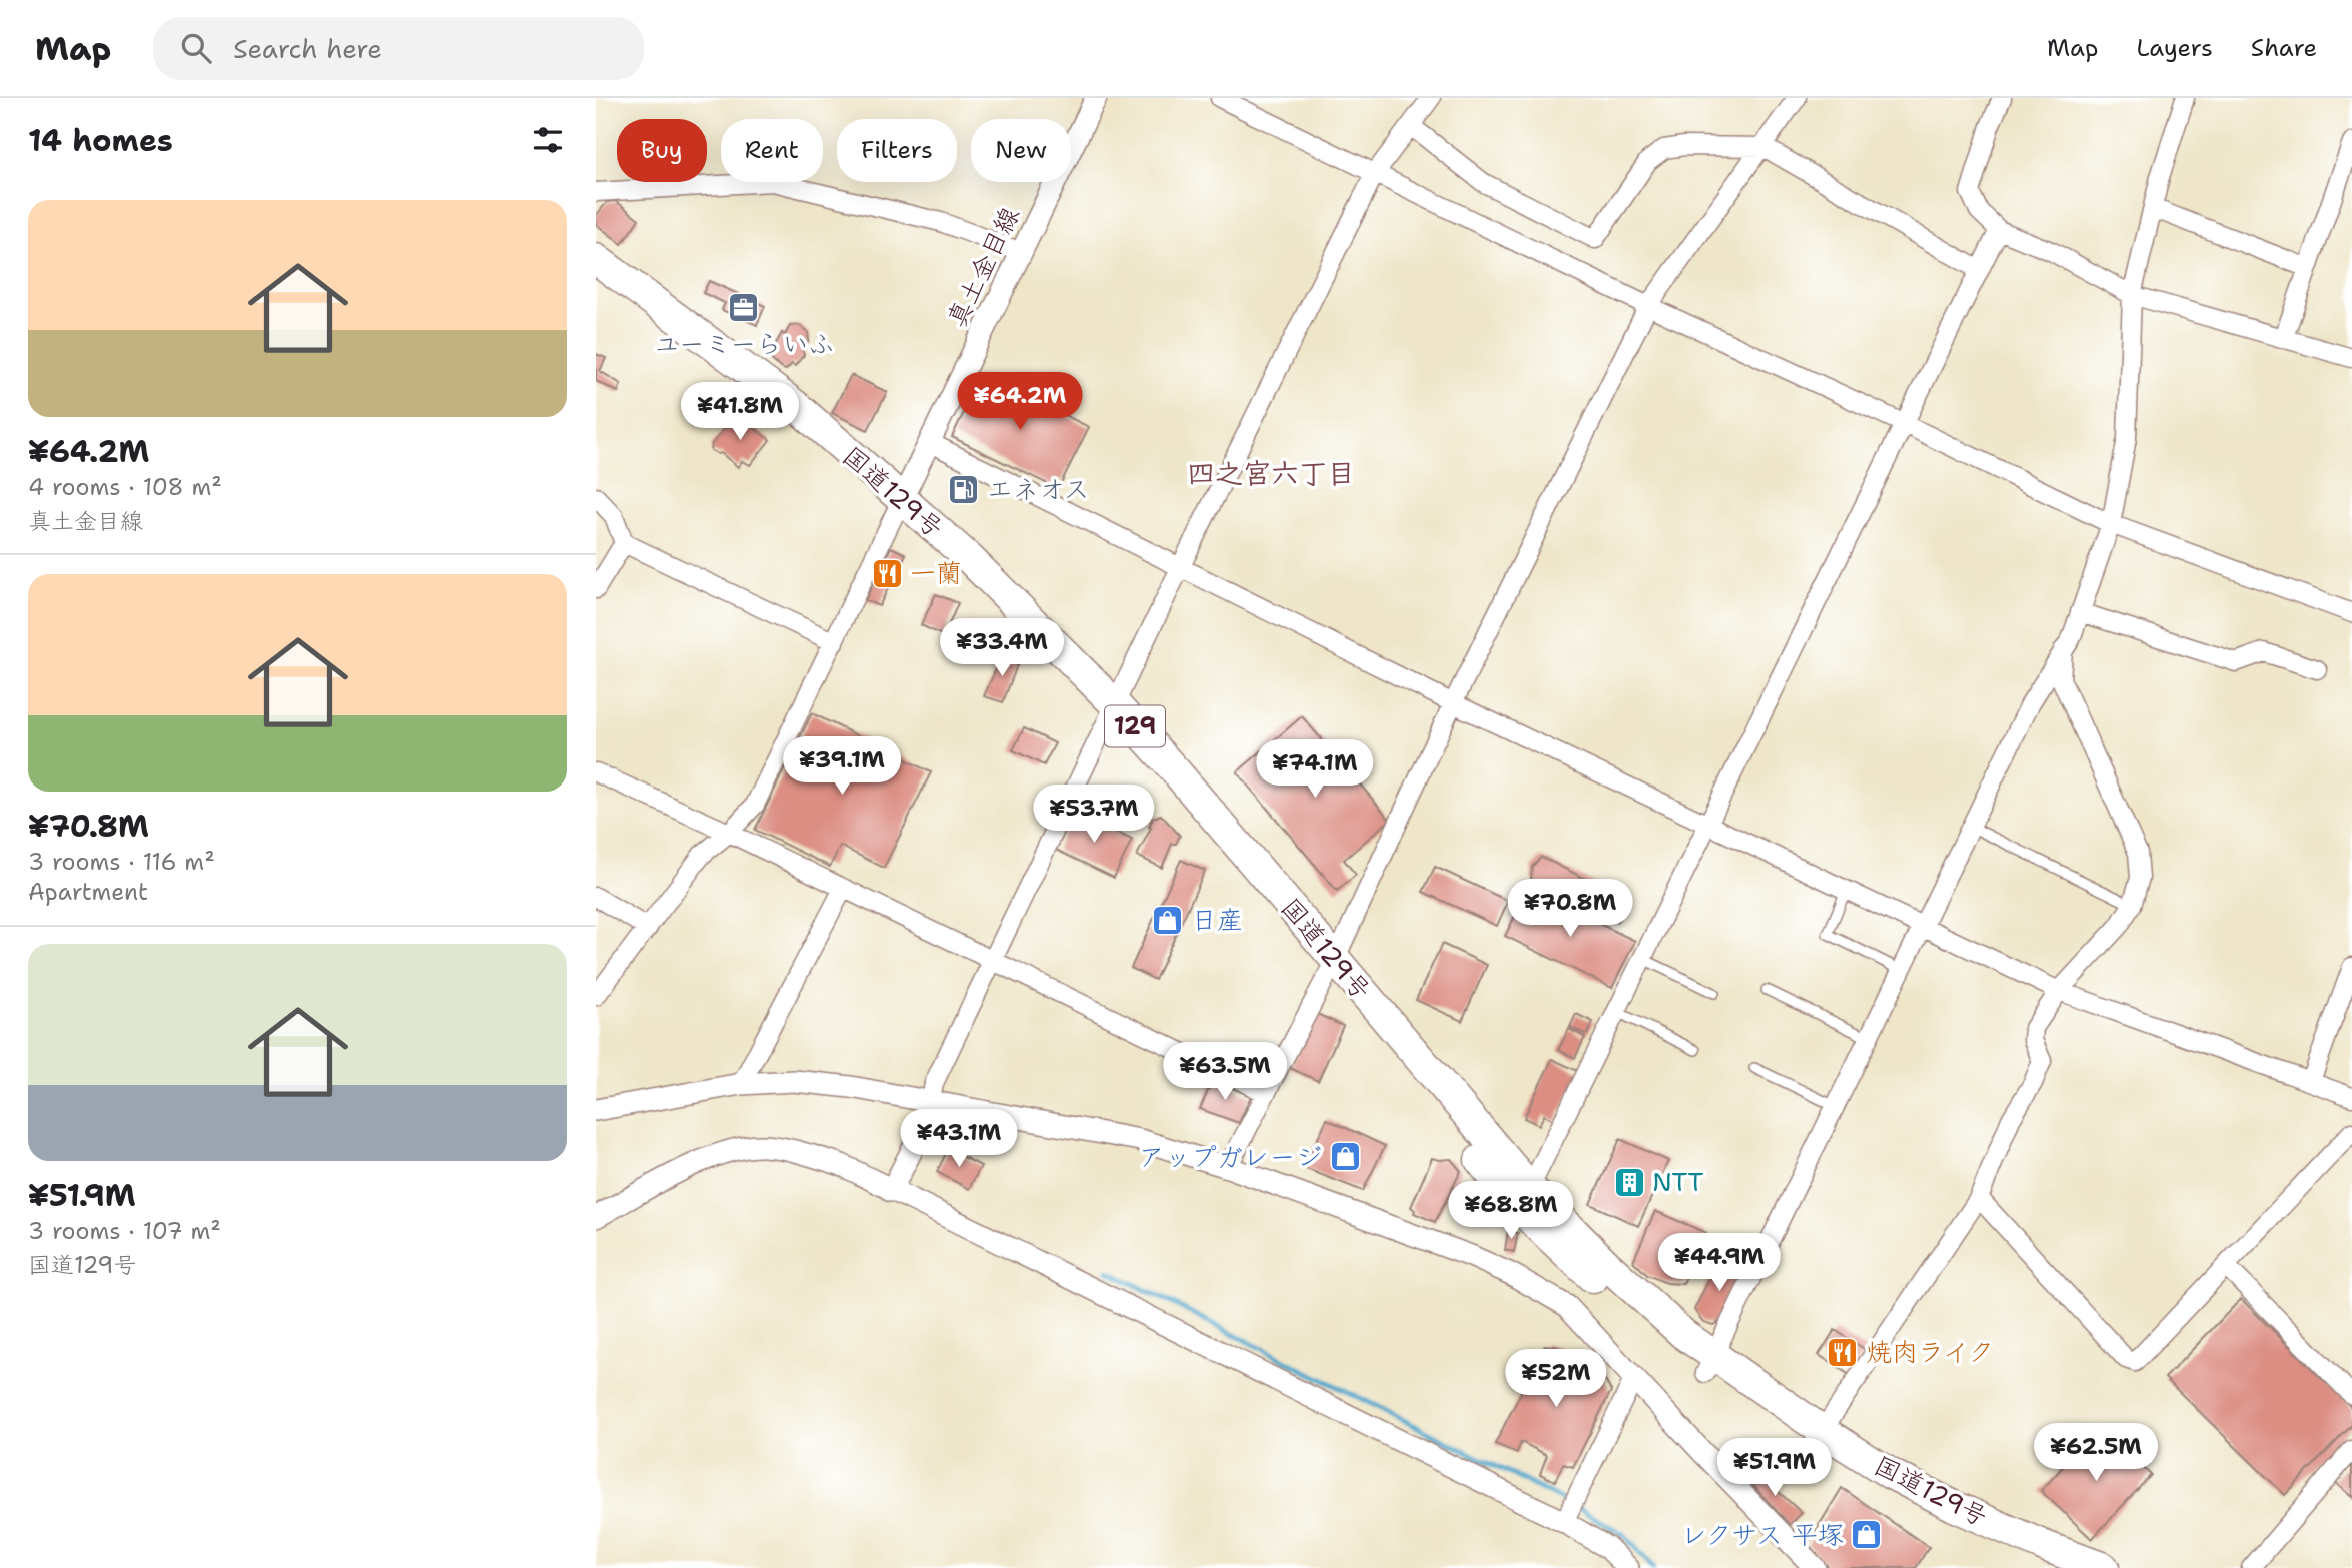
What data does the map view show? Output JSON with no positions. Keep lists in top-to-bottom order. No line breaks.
{"streets":{"highway":["国道129号","129"],"street":["真土金目線"]},"crossings":[["真土金目線","国道129号"]],"districts":["四之宮六丁目"],"places":{"office":["ユーミーらいふ"],"fuel station":["エネオス"],"restaurant":["一蘭","焼肉ライク"],"shop":["日産","アップガレージ","レクサス 平塚"],"building":["NTT"]},"page":{"header":"Map","search":"Search here","nav":["Map","Layers","Share"],"heading":"14 homes","chip":["Buy","Rent","Filters","New"],"list":[{"name":"¥64.2M","note":"4 rooms · 108 m² · 真土金目線"},{"name":"¥70.8M","note":"3 rooms · 116 m² · Apartment"},{"name":"¥51.9M","note":"3 rooms · 107 m² · 国道129号"}],"price":["¥64.2M","¥41.8M","¥33.4M","¥39.1M","¥74.1M","¥53.7M","¥70.8M","¥63.5M","¥43.1M","¥68.8M","¥44.9M","¥52M","¥62.5M","¥51.9M"]}}
